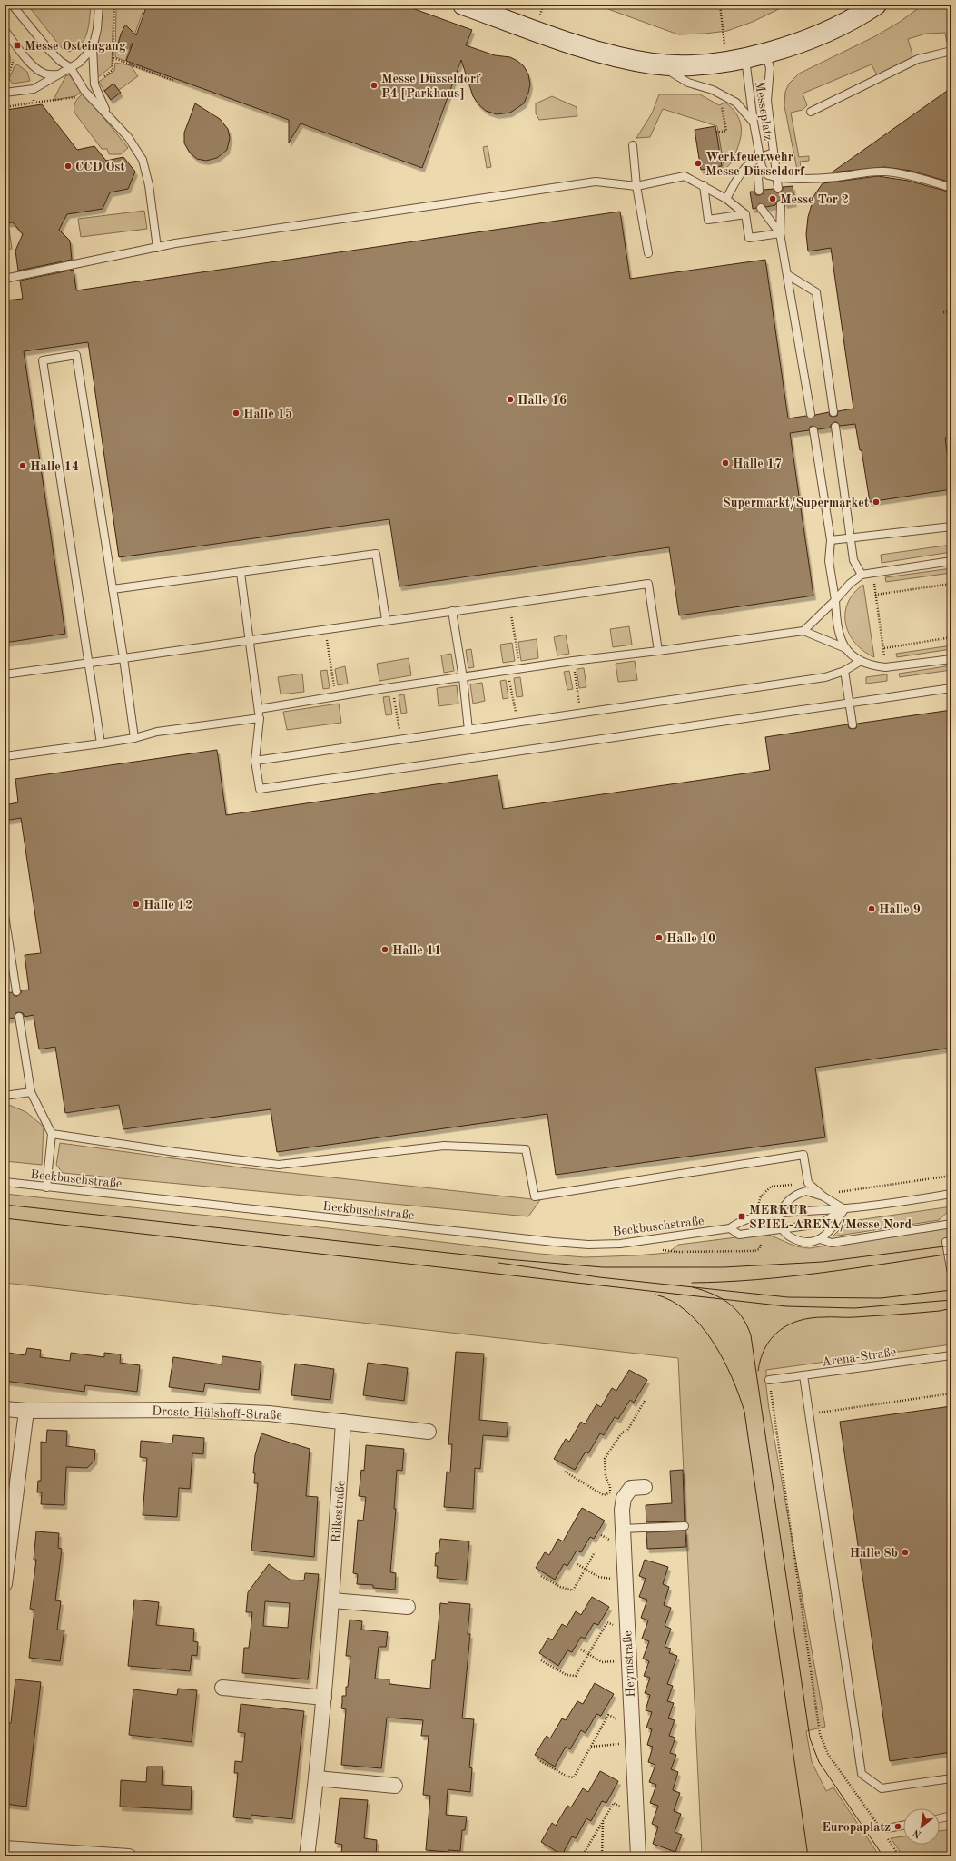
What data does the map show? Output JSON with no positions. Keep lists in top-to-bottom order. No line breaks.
{"streets":{"street":["Droste-Hülshoff-Straße","Rilkestraße","Heymstraße"],"lane":["Messeplatz","Beckbuschstraße","Arena-Straße"]},"crossings":[["Droste-Hülshoff-Straße","Rilkestraße"]],"places":{"transit":["Messe Osteingang","MERKUR SPIEL-ARENA/Messe Nord"],"other":["Messe Düsseldorf P4 [Parkhaus]","Werkfeuerwehr Messe Düsseldorf","CCD Ost","Messe Tor 2","Halle 16","Halle 15","Halle 17","Halle 14","Supermarkt/Supermarket","Halle 12","Halle 9","Halle 10","Halle 11","Halle 8b","Europaplatz"]},"north":"bottom left"}
